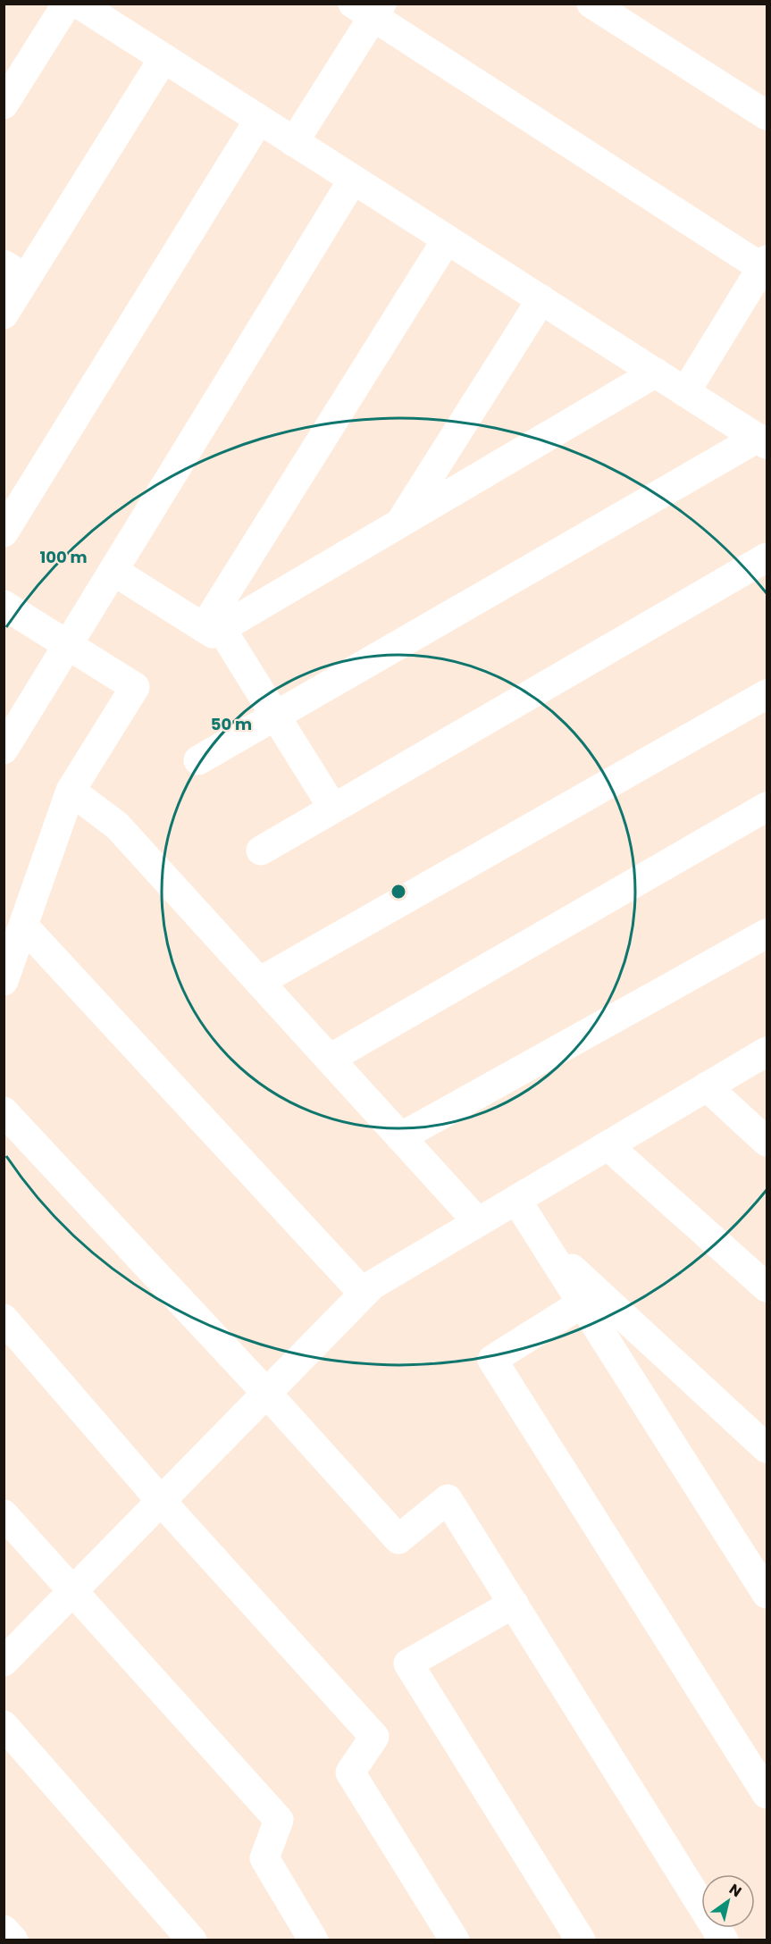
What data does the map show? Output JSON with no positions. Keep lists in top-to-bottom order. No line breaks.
{"north":"top right","rings":["100 m","50 m"]}
